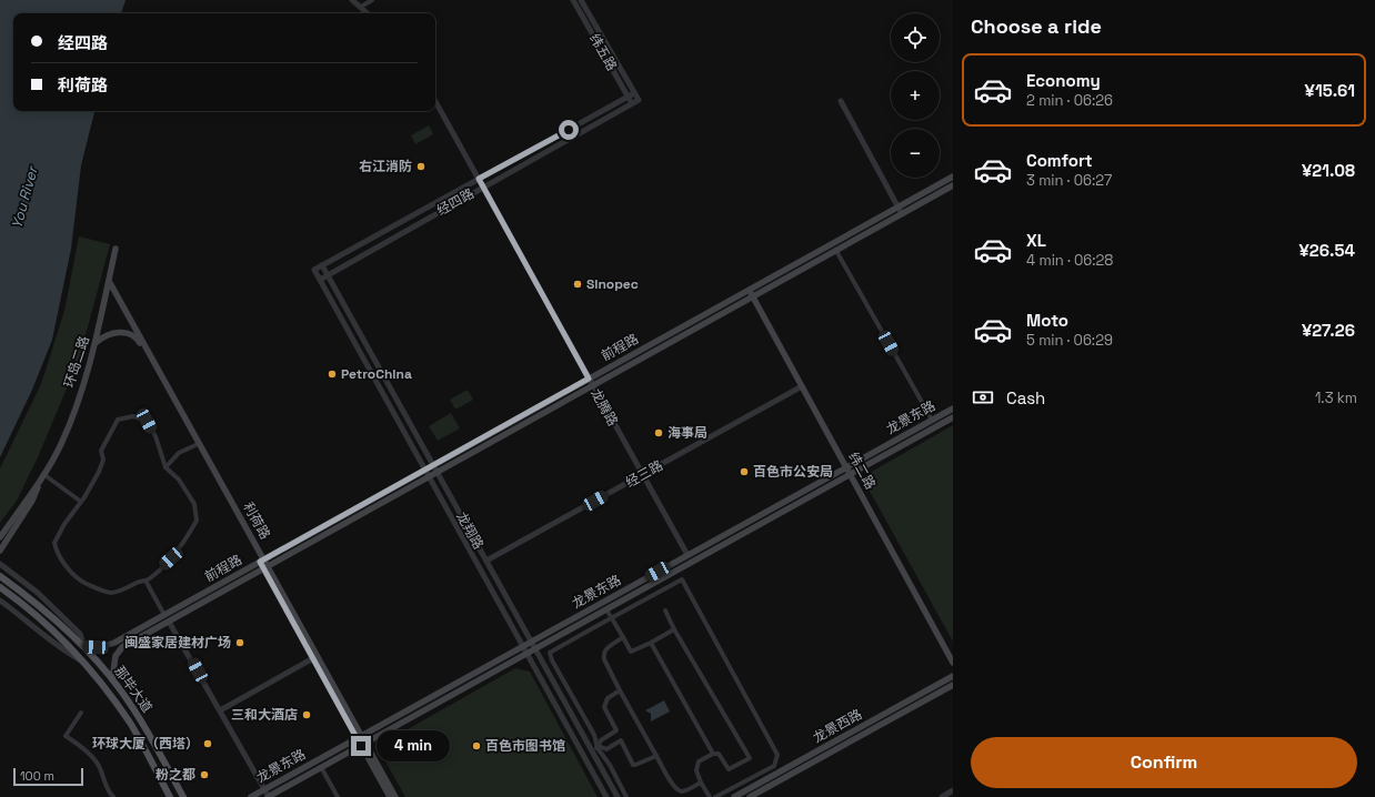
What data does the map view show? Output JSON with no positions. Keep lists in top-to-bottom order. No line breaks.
{"streets":{"main road":["前程路","环岛二路","龙景东路","纬二路","利荷路","那毕大道","龙景西路"],"street":["纬五路","经四路","龙腾路","经三路","龙翔路"]},"crossings":[["纬五路","经四路"],["经四路","龙腾路"],["经四路","龙翔路"],["前程路","龙腾路"],["前程路","纬二路"],["前程路","利荷路"],["前程路","龙翔路"],["前程路","那毕大道"],["环岛二路","利荷路"],["龙腾路","龙景东路"],["龙腾路","经三路"],["龙景东路","纬二路"],["龙景东路","利荷路"],["龙景东路","龙翔路"],["纬二路","经三路"],["经三路","龙翔路"]],"water":["You River"],"places":["右江消防","Sinopec","PetroChina","海事局","百色市公安局","闽盛家居建材广场","三和大酒店","环球大厦（西塔）","百色市图书馆","粉之都"],"scale_bar":"100 m","page":{"heading":"Choose a ride","map_buttons":["+","−"],"banner":["经四路","利荷路"],"list":[{"name":"Economy","note":"2 min · 06:26","value":"¥15.61"},{"name":"Comfort","note":"3 min · 06:27","value":"¥21.08"},{"name":"XL","note":"4 min · 06:28","value":"¥26.54"},{"name":"Moto","note":"5 min · 06:29","value":"¥27.26"}],"pay":["Cash","1.3 km"],"buttons":"Confirm","bubble":"4 min","scale":"100 m"}}
